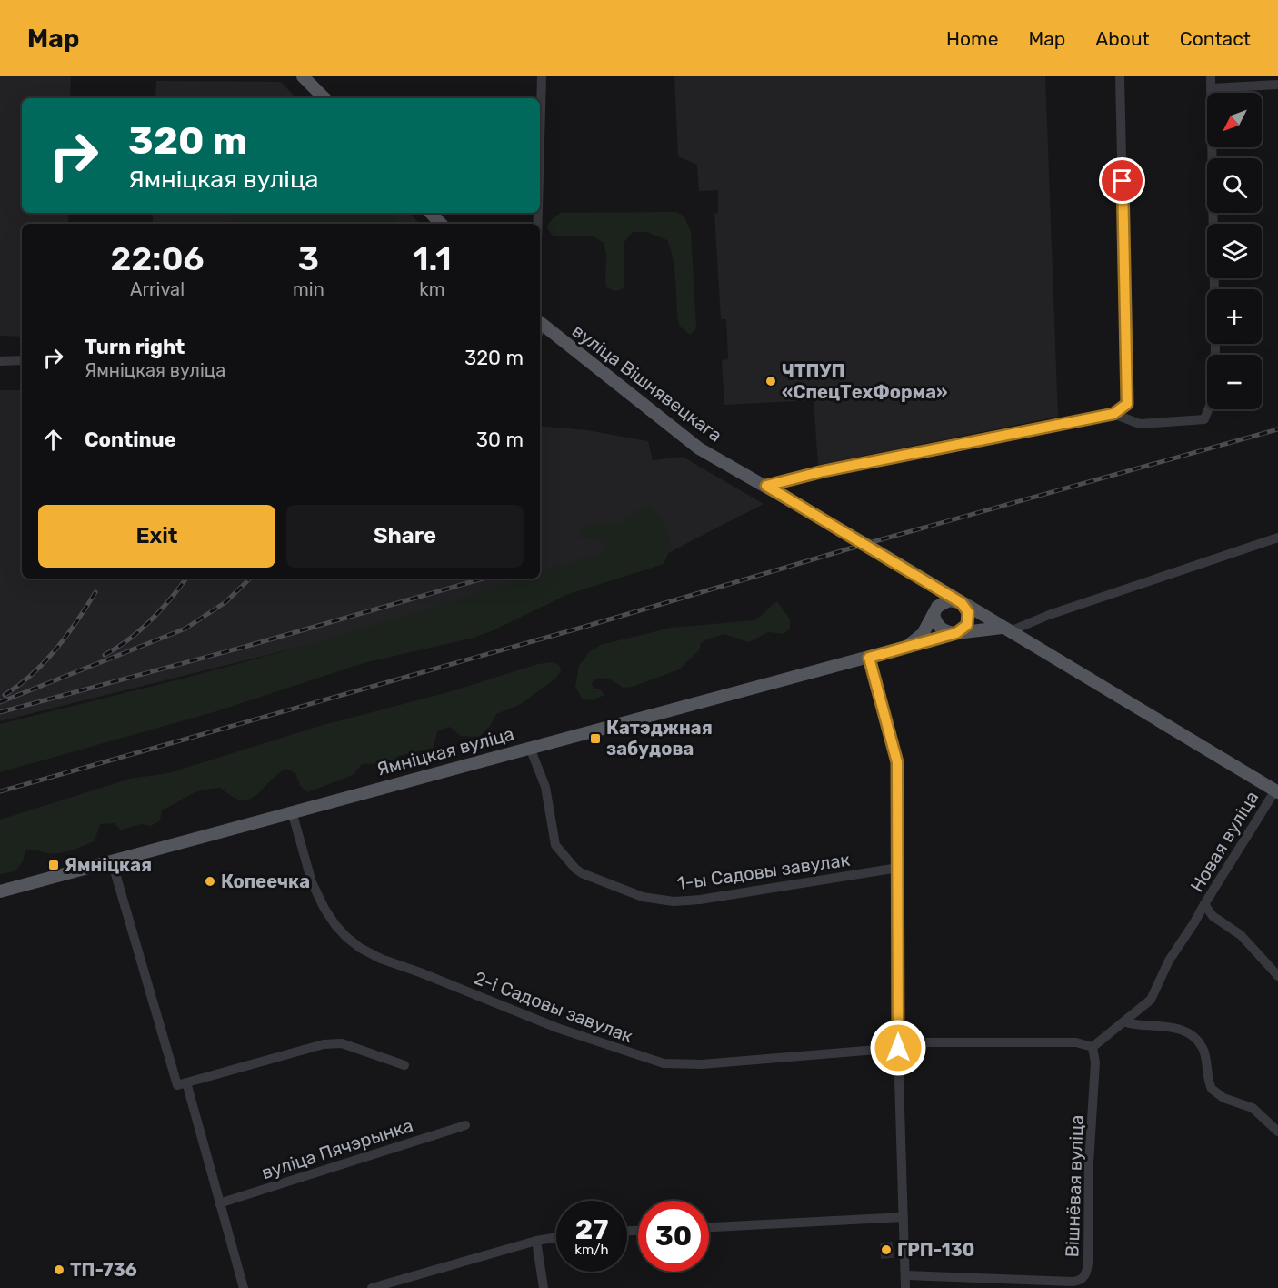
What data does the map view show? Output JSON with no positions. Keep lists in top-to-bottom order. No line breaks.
{"streets":{"main road":["вуліца Вішнявецкага","Ямніцкая вуліца"],"street":["Новая вуліца","1-ы Садовы завулак","2-і Садовы завулак","вуліца Пячэрынка","Вішнёвая вуліца"]},"crossings":[["вуліца Вішнявецкага","Ямніцкая вуліца"],["вуліца Вішнявецкага","Новая вуліца"],["Ямніцкая вуліца","1-ы Садовы завулак"],["Ямніцкая вуліца","2-і Садовы завулак"],["2-і Садовы завулак","Вішнёвая вуліца"]],"places":{"other":["ЧТПУП «СпецТехФорма»","Копеечка","ГРП-130","ТП-736"],"transit":["Катэджная забудова","Ямніцкая"]},"north":"bottom left","page":{"header":"Map","nav":["Home","Map","About","Contact"],"map_buttons":["+","−"],"turn":["320 m","Ямніцкая вуліца"],"eta":["22:06","Arrival","3","min","1.1","km"],"list":[{"name":"Turn right","note":"Ямніцкая вуліца","value":"320 m"},{"name":"Continue","value":"30 m"}],"buttons":["Exit","Share"],"speed":"27 km/h","limit":"30"}}
